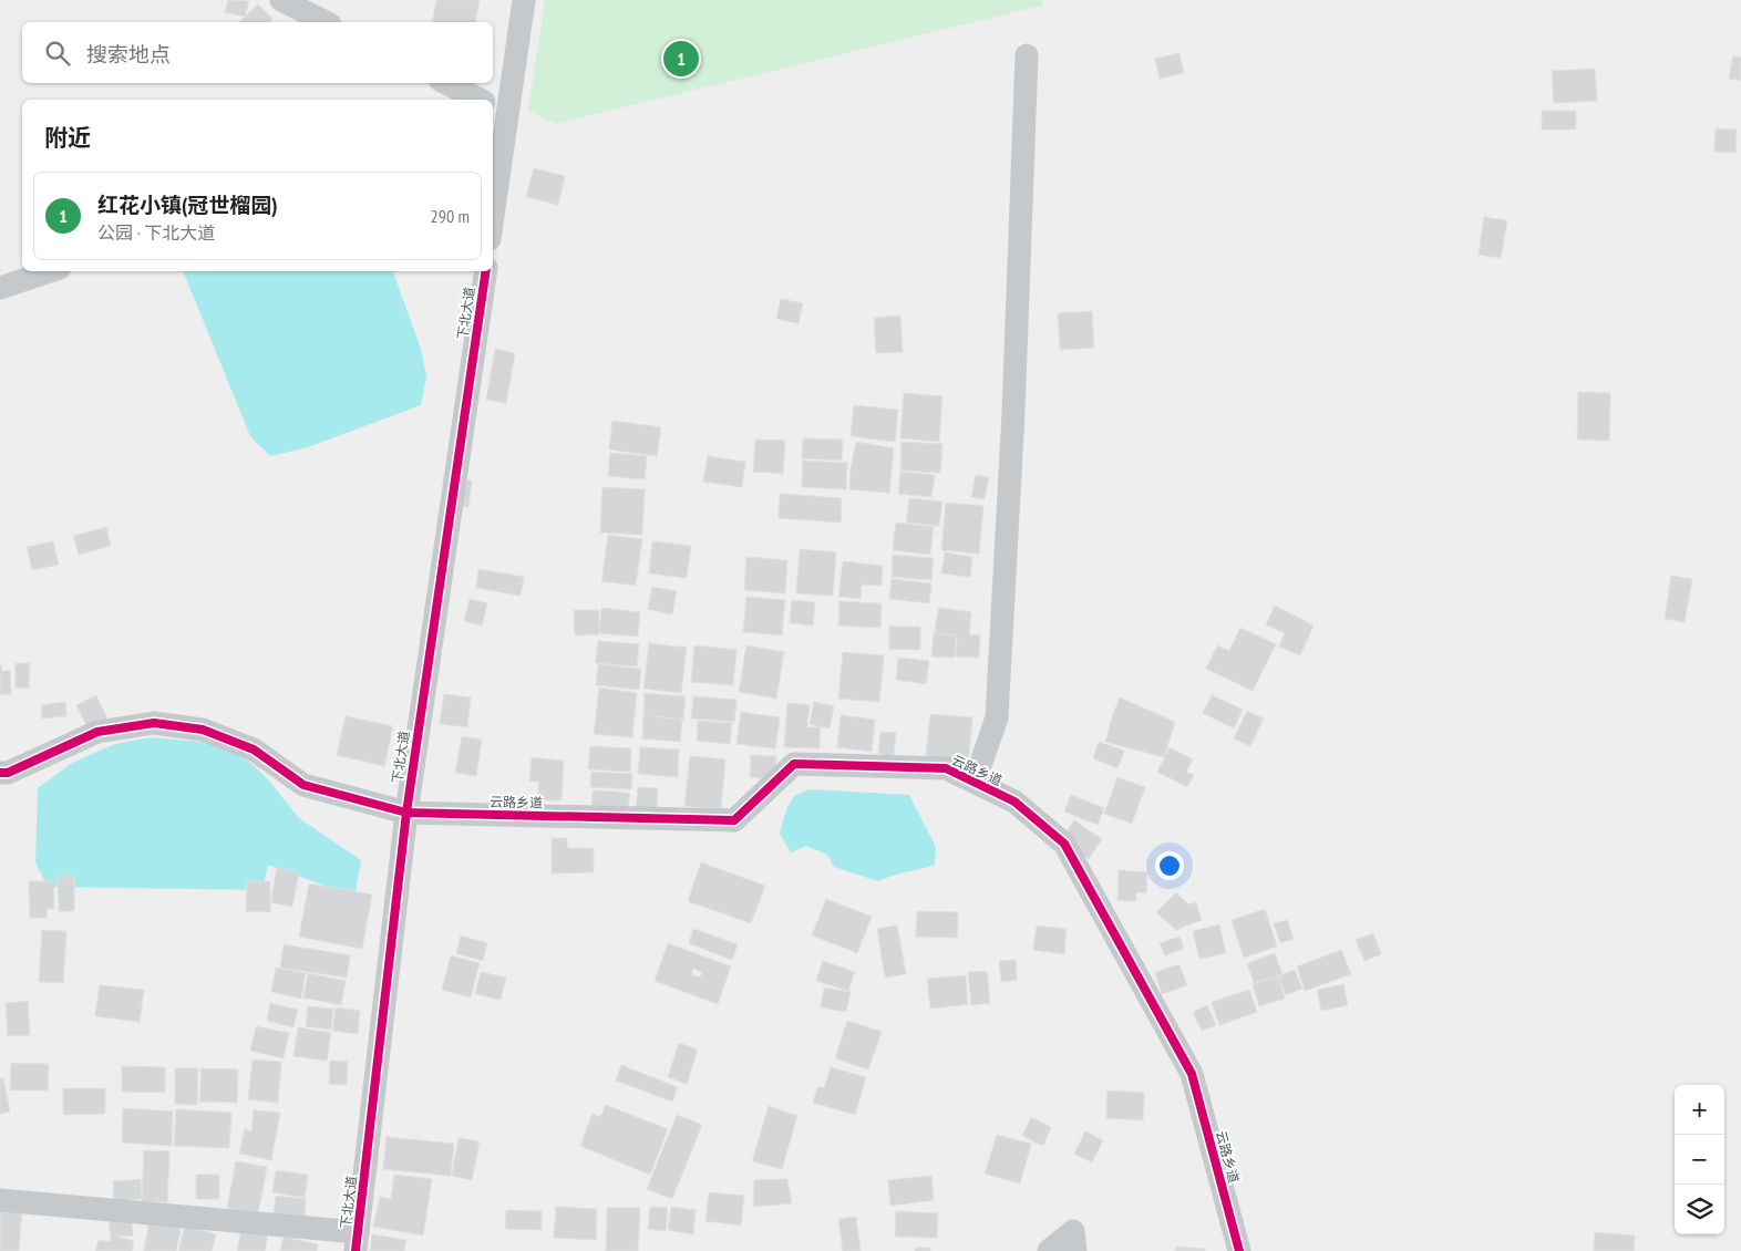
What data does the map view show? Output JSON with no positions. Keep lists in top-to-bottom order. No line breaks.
{"streets":{"street":["下北大道","云路乡道"]},"crossings":[["下北大道","云路乡道"]],"page":{"search":"搜索地点","pins":"1","heading":"附近","list":[{"mark":"1","name":"红花小镇(冠世榴园)","note":"公园 · 下北大道","value":"290 m"}],"map_buttons":["+","−"]}}
